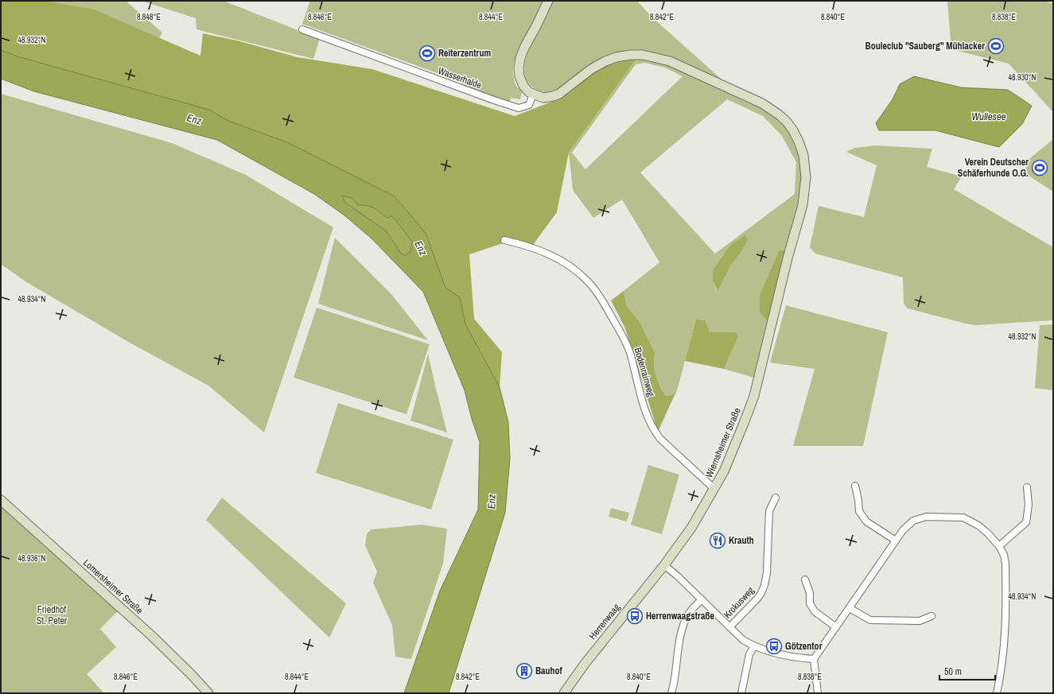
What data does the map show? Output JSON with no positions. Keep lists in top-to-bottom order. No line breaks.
{"streets":{"main road":["Wiernsheimer Straße","Lomersheimer Straße","Herrenwaag"],"street":["Wasserhalde","Bodenrainweg","Krokusweg"]},"crossings":[["Wasserhalde","Wiernsheimer Straße"],["Bodenrainweg","Wiernsheimer Straße"],["Wiernsheimer Straße","Herrenwaag"]],"water":["Wullesee","Enz"],"parks":["Friedhof St. Peter"],"places":{"sports":["Bouleclub \"Sauberg\" Mühlacker","Reiterzentrum","Verein Deutscher Schäferhunde O.G."],"restaurant":["Krauth"],"bus stop":["Herrenwaagstraße","Götzentor"],"building":["Bauhof"]},"scale_bar":"50 m","coordinates":["8.848°E","8.846°E","8.844°E","8.842°E","8.840°E","8.838°E","48.932°N","48.930°N","48.934°N","48.936°N"]}
